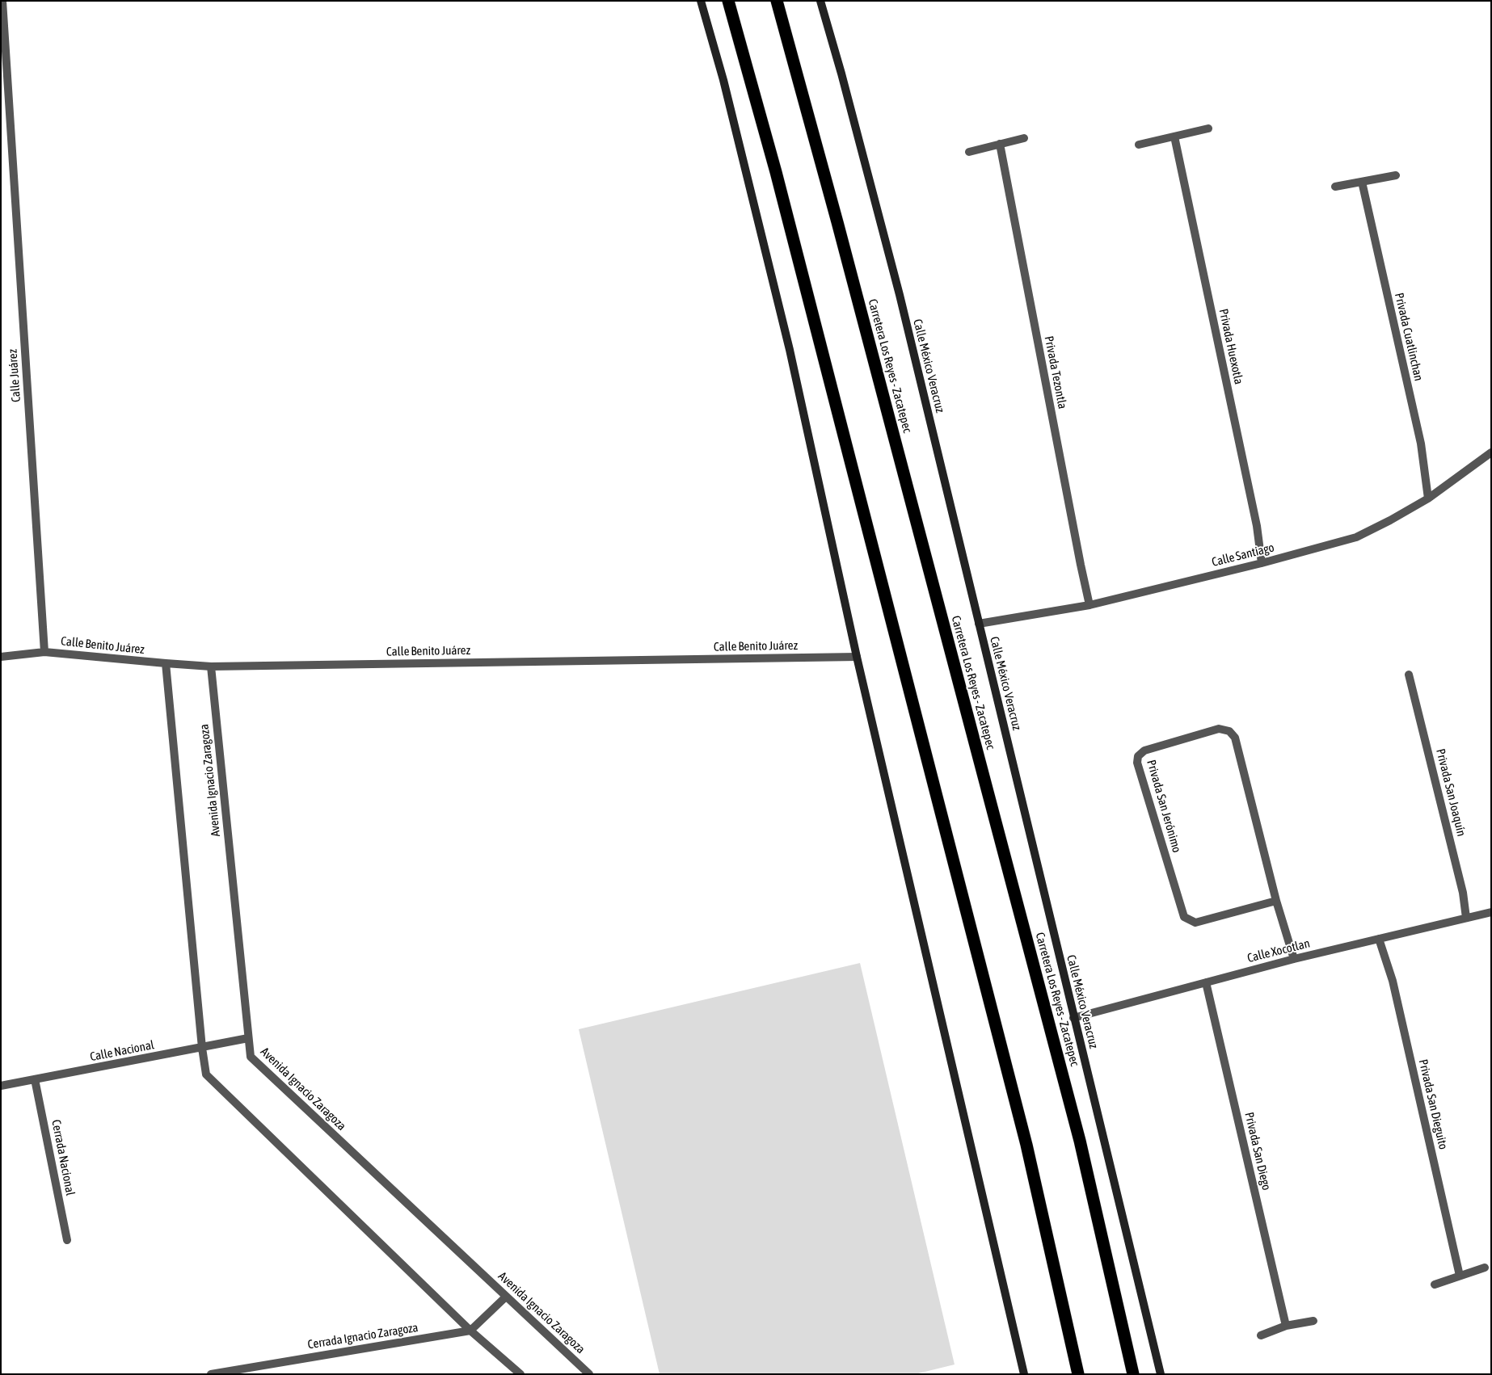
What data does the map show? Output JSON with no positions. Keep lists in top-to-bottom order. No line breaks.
{"streets":{"highway":["Carretera Los Reyes - Zacatepec"],"street":["Privada Cuatlinchan","Privada Huexotla","Calle México Veracruz","Privada Tezontla","Calle Juárez","Calle Santiago","Calle Benito Juárez","Avenida Ignacio Zaragoza","Privada San Joaquín","Privada San Jerónimo","Calle Xocotlan","Calle Nacional","Privada San Dieguito","Privada San Diego","Cerrada Nacional","Cerrada Ignacio Zaragoza"]},"crossings":[["Privada Cuatlinchan","Calle Santiago"],["Privada Huexotla","Calle Santiago"],["Calle México Veracruz","Calle Santiago"],["Calle México Veracruz","Calle Xocotlan"],["Privada Tezontla","Calle Santiago"],["Calle Juárez","Calle Benito Juárez"],["Calle Benito Juárez","Avenida Ignacio Zaragoza"],["Avenida Ignacio Zaragoza","Calle Nacional"],["Privada San Joaquín","Calle Xocotlan"],["Privada San Jerónimo","Calle Xocotlan"],["Calle Xocotlan","Privada San Dieguito"],["Calle Xocotlan","Privada San Diego"],["Calle Nacional","Cerrada Nacional"]]}
